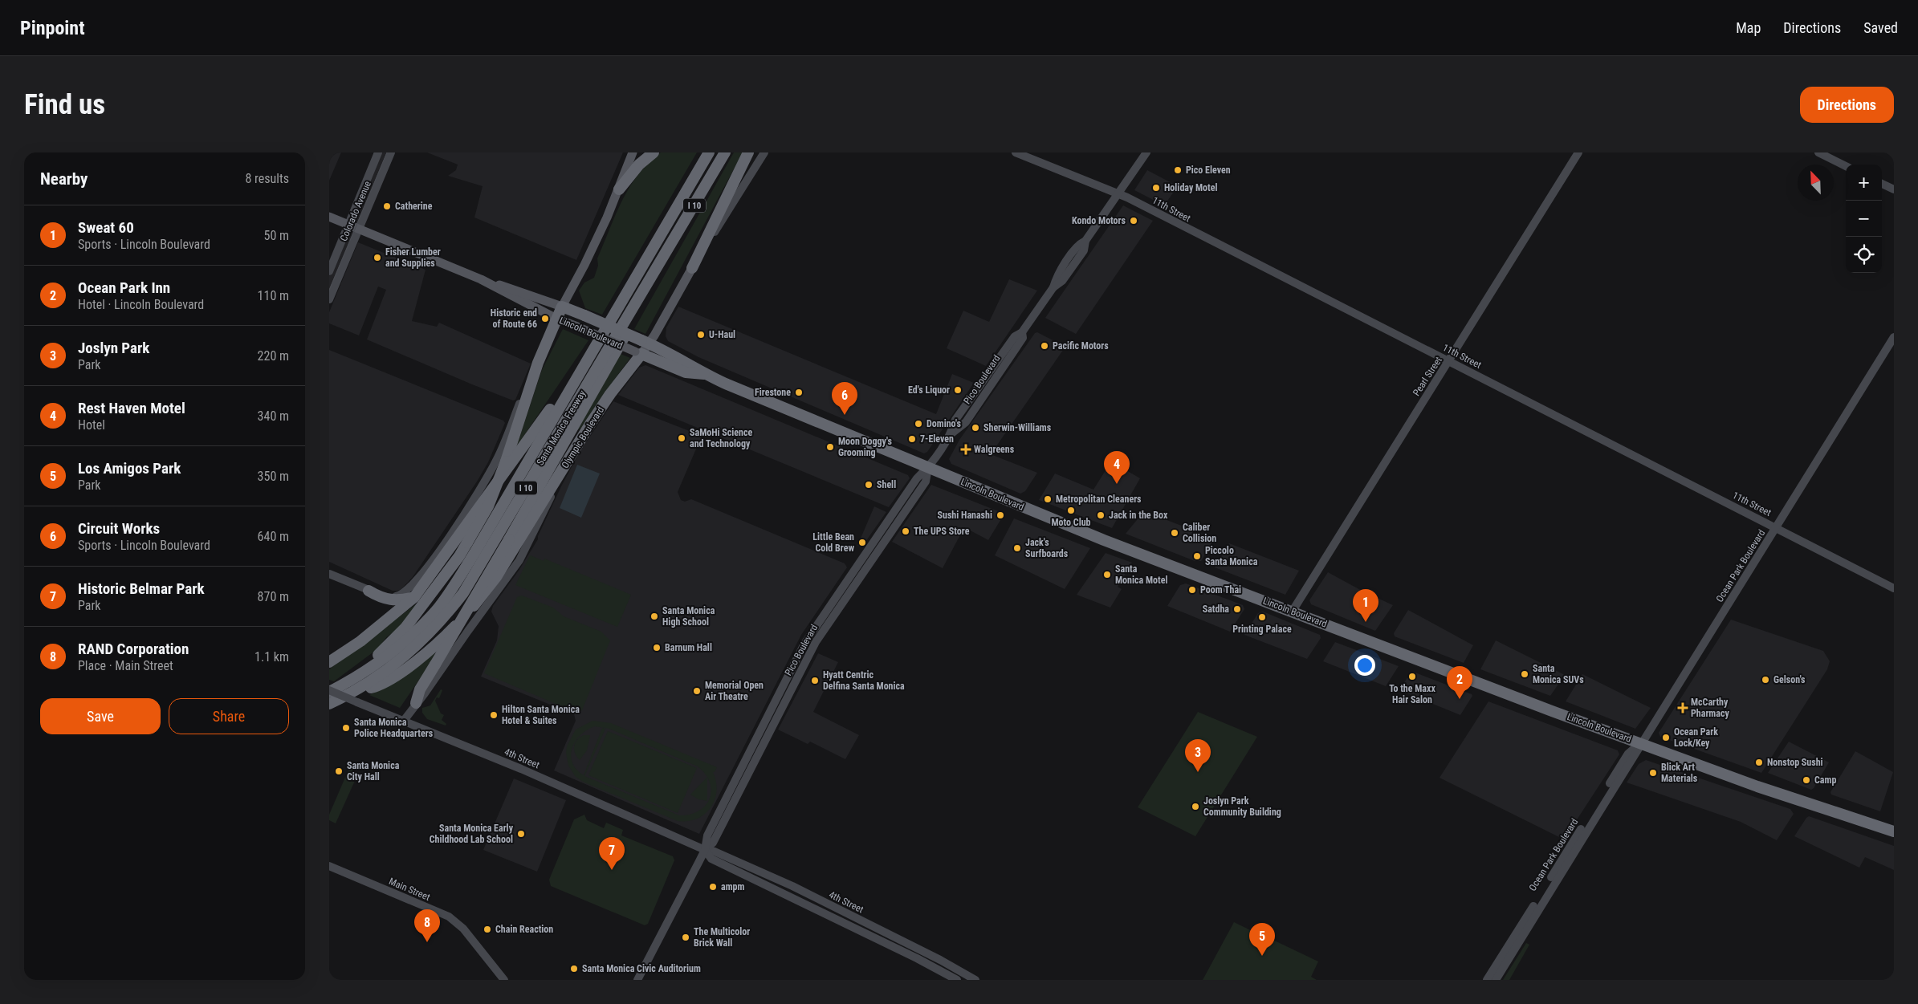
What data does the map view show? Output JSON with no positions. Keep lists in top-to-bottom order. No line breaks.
{"streets":{"highway":["I 10","Lincoln Boulevard","Santa Monica Freeway","Olympic Boulevard"],"street":["11th Street","Colorado Avenue","Pearl Street","Pico Boulevard","Ocean Park Boulevard","4th Street","Main Street"]},"crossings":[["11th Street","Pearl Street"],["11th Street","Pico Boulevard"],["11th Street","Ocean Park Boulevard"],["Colorado Avenue","Lincoln Boulevard"],["Lincoln Boulevard","Pearl Street"],["Lincoln Boulevard","Pico Boulevard"],["Lincoln Boulevard","Olympic Boulevard"],["Lincoln Boulevard","Ocean Park Boulevard"],["Pico Boulevard","4th Street"],["Santa Monica Freeway","4th Street"],["Olympic Boulevard","4th Street"]],"places":{"other":["Pico Eleven","Holiday Motel","Catherine","Kondo Motors","Fisher Lumber and Supplies","Historic end of Route 66","U-Haul","Pacific Motors","Ed's Liquor","Firestone","Domino's","Sherwin-Williams","SaMoHi Science and Technology","7-Eleven","Moon Doggy's Grooming","Shell","Metropolitan Cleaners","Moto Club","Sushi Hanashi","Jack in the Box","The UPS Store","Caliber Collision","Little Bean Cold Brew","Jack's Surfboards","Piccolo Santa Monica","Santa Monica Motel","Poom Thai","Satdha","Santa Monica High School","Printing Palace","Barnum Hall","Santa Monica SUVs","To the Maxx Hair Salon","Gelson's","Hyatt Centric Delfina Santa Monica","Memorial Open Air Theatre","Hilton Santa Monica Hotel & Suites","Santa Monica Police Headquarters","Ocean Park Lock/Key","Nonstop Sushi","Santa Monica City Hall","Blick Art Materials","Camp","Joslyn Park Community Building","Santa Monica Early Childhood Lab School","ampm","Chain Reaction","The Multicolor Brick Wall","Santa Monica Civic Auditorium"],"health":["Walgreens","McCarthy Pharmacy"]},"north":"top left","page":{"header":"Pinpoint","nav":["Map","Directions","Saved"],"buttons":["Directions",["Save","Share"]],"title":"Find us","heading":["Nearby","8 results"],"map_buttons":["+","−"],"list":[{"mark":"1","name":"Sweat 60","note":"Sports · Lincoln Boulevard","value":"50 m"},{"mark":"2","name":"Ocean Park Inn","note":"Hotel · Lincoln Boulevard","value":"110 m"},{"mark":"3","name":"Joslyn Park","note":"Park","value":"220 m"},{"mark":"4","name":"Rest Haven Motel","note":"Hotel","value":"340 m"},{"mark":"5","name":"Los Amigos Park","note":"Park","value":"350 m"},{"mark":"6","name":"Circuit Works","note":"Sports · Lincoln Boulevard","value":"640 m"},{"mark":"7","name":"Historic Belmar Park","note":"Park","value":"870 m"},{"mark":"8","name":"RAND Corporation","note":"Place · Main Street","value":"1.1 km"}],"pins":["6","4","1","2","3","7","8","5"]}}
